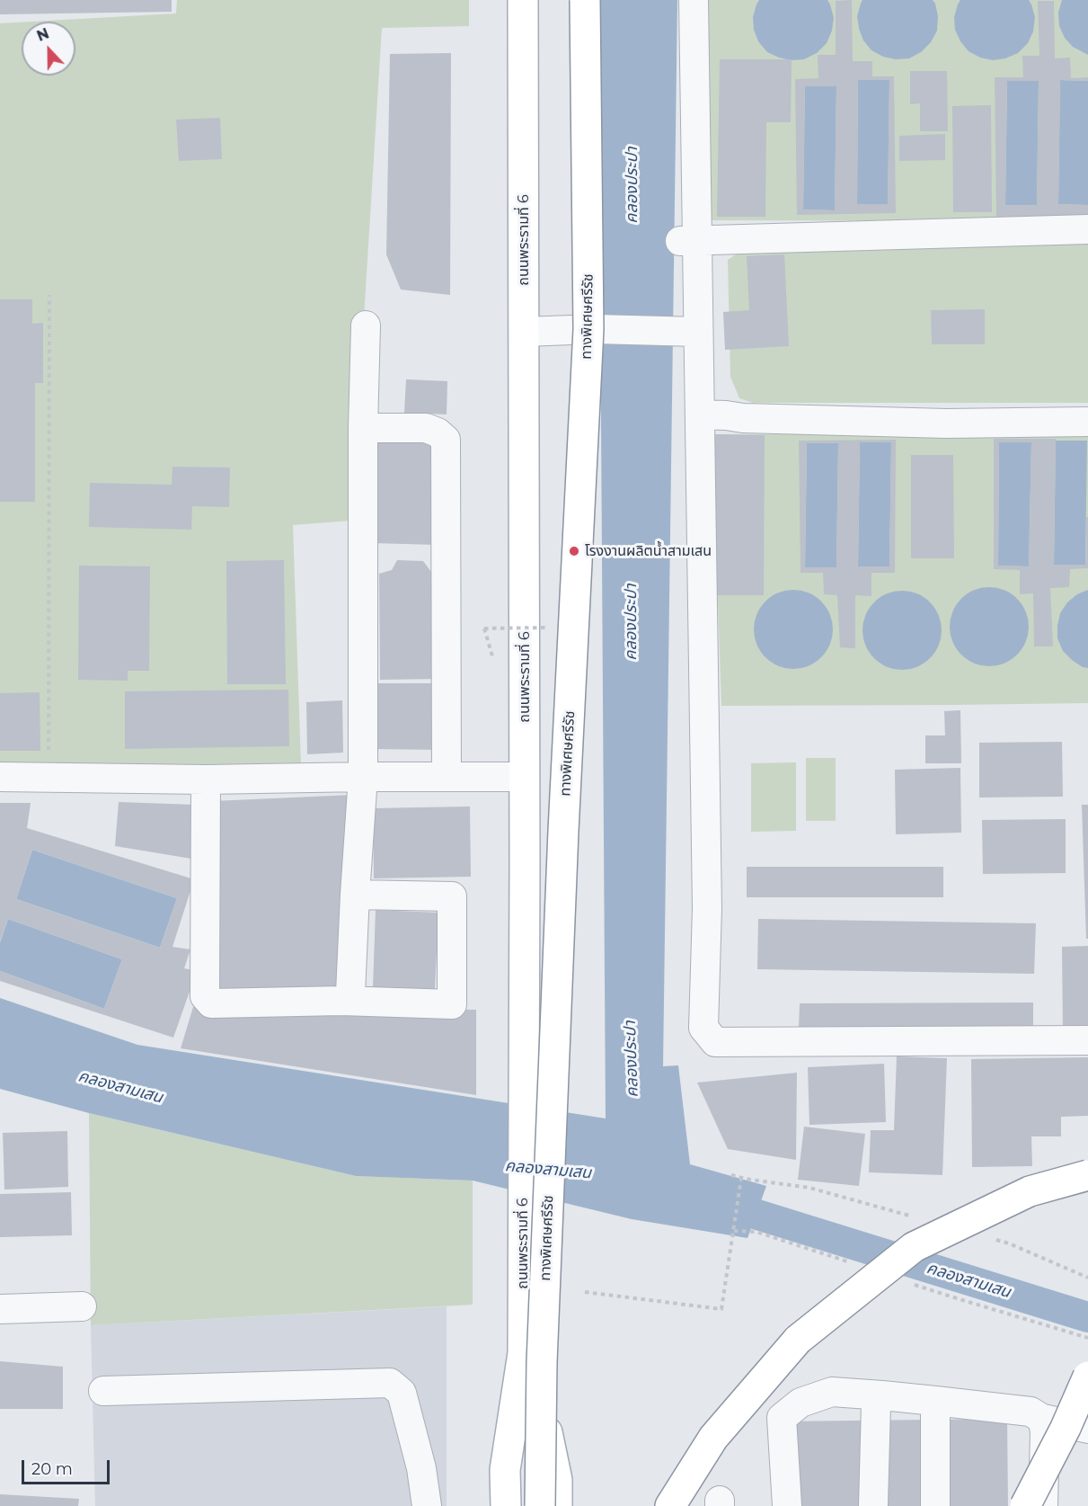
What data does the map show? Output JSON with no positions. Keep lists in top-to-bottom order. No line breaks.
{"streets":{"main road":["ถนนพระรามที่ 6","ทางพิเศษศรีรัช"]},"water":["คลองประปา","คลองสามเสน"],"places":["โรงงานผลิตน้ำสามเสน"],"scale_bar":"20 m","north":"top"}
